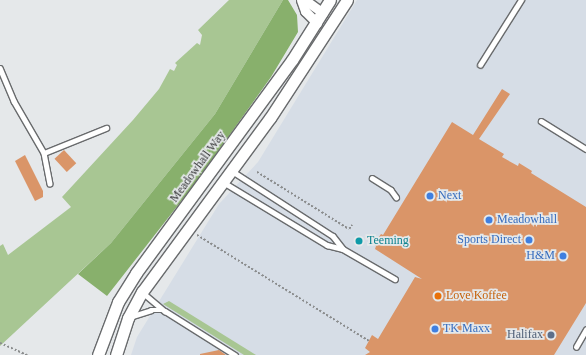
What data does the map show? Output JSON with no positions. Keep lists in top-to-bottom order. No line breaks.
{"streets":{"street":["Meadowhall Way"]},"places":["Next","Meadowhall","Sports Direct","Teeming","H&M","Love Koffee","TK Maxx","Halifax"]}
